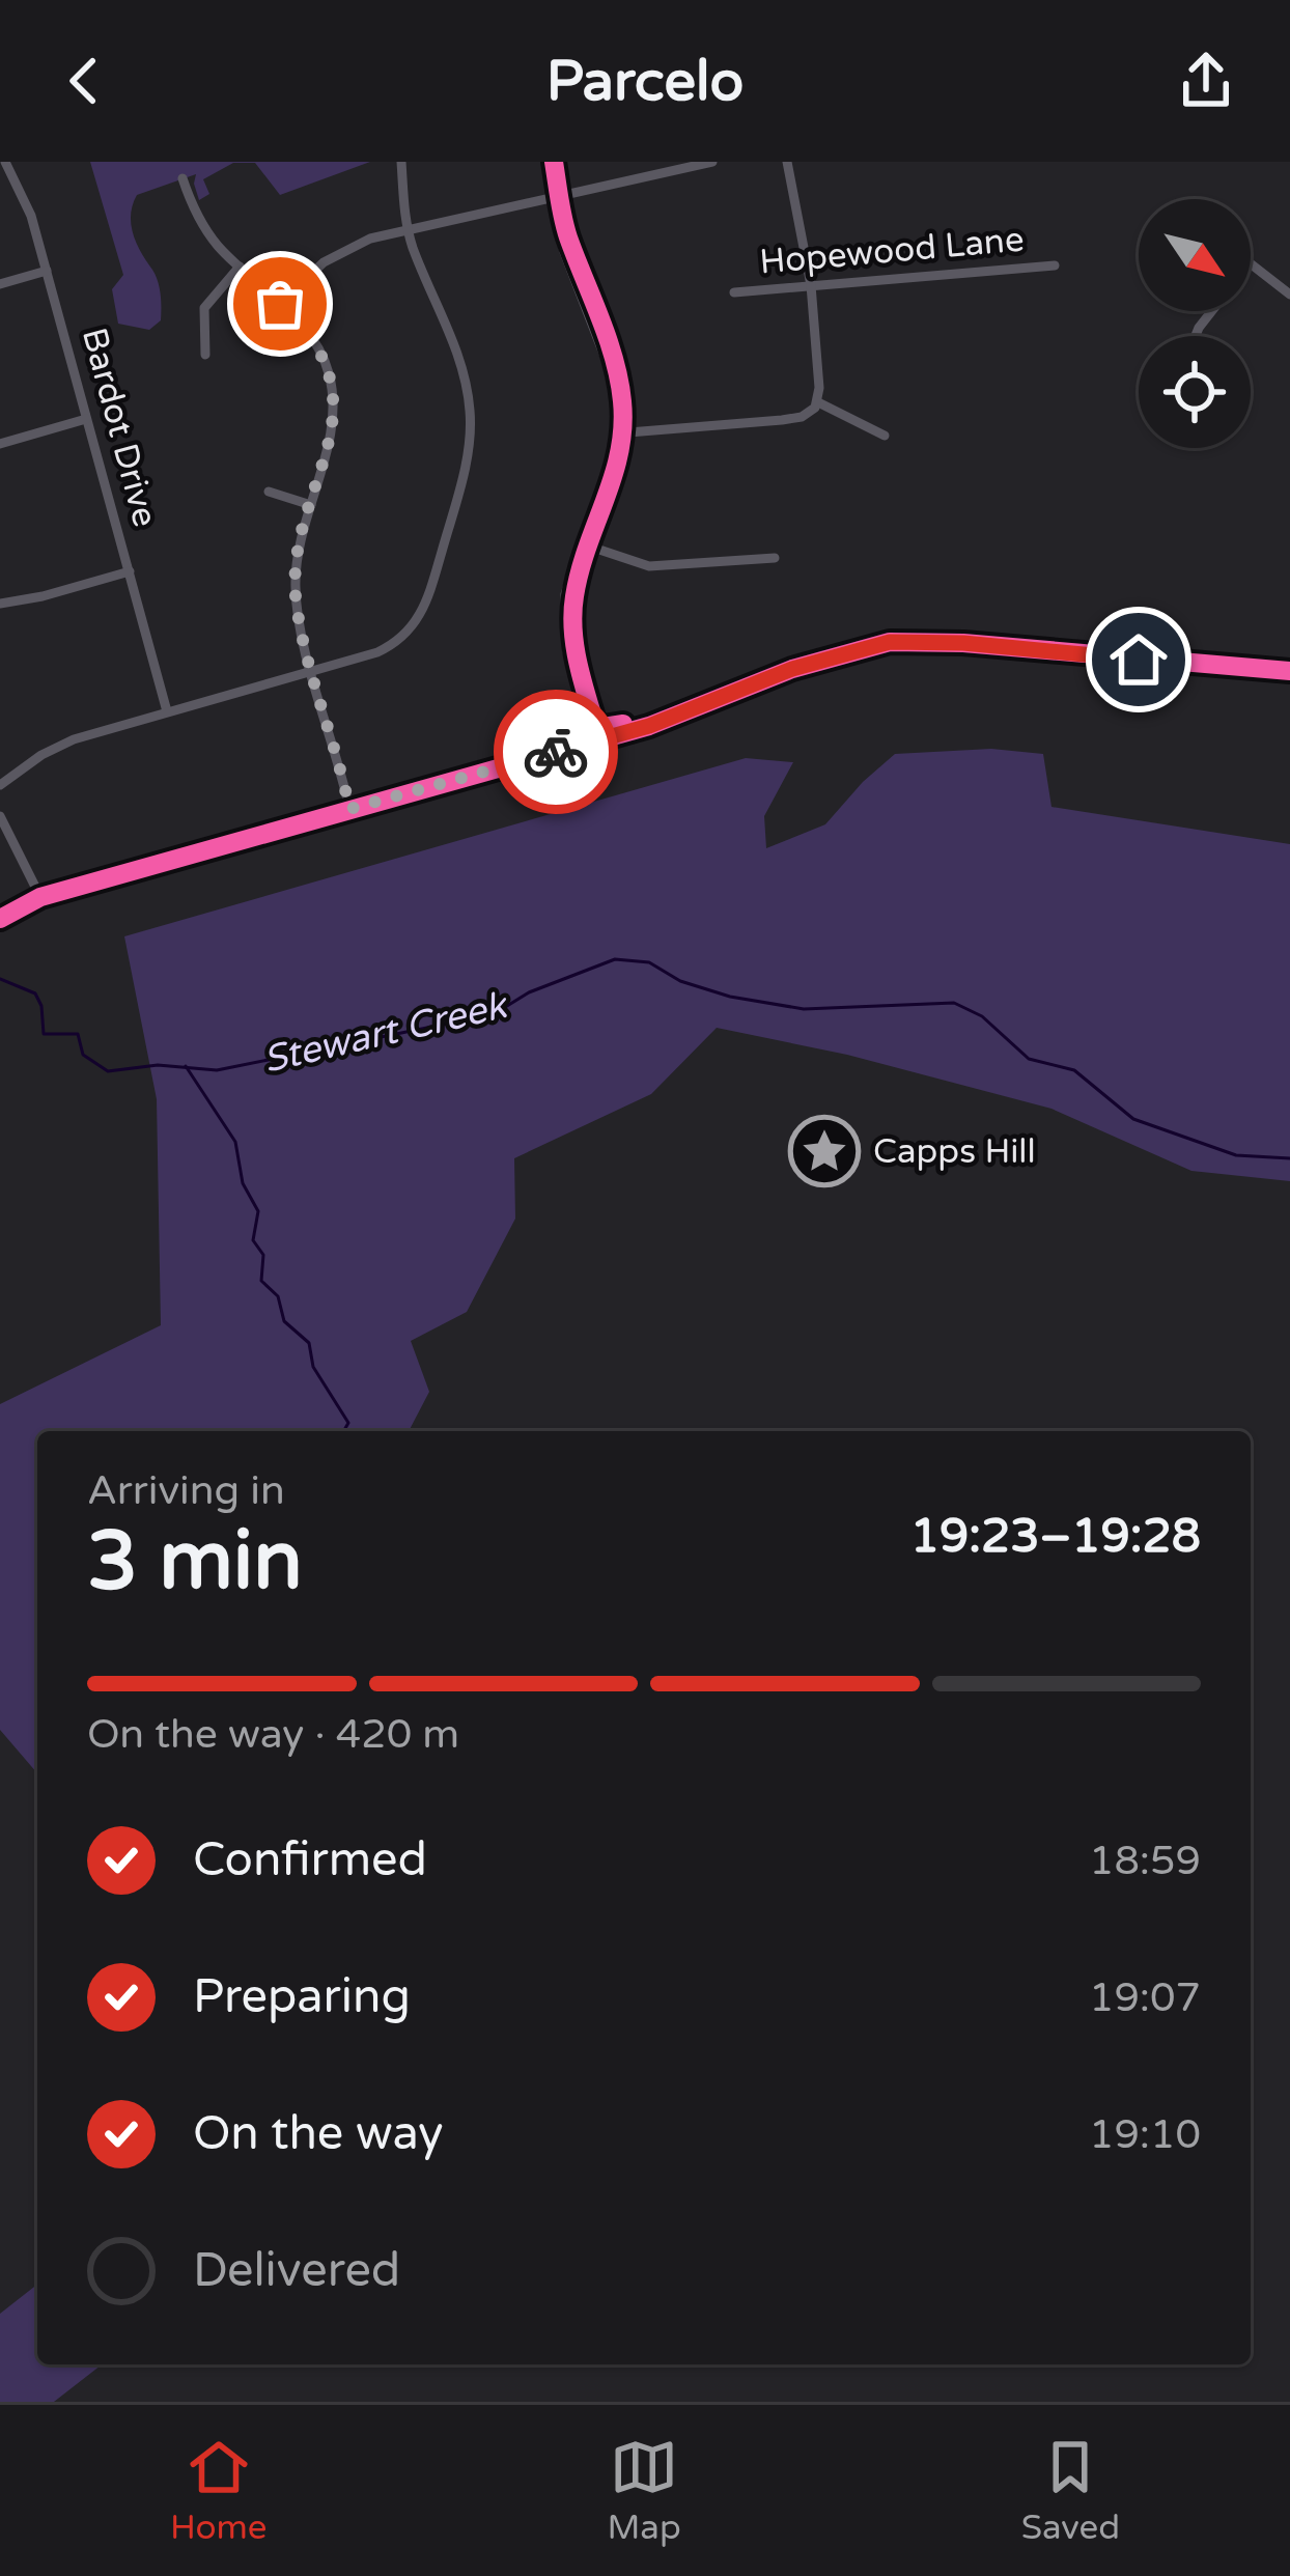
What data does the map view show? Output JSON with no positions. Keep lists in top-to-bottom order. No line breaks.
{"streets":{"street":["Hopewood Lane","Bardot Drive"]},"water":["Stewart Creek"],"places":{"place":["Capps Hill"]},"north":"bottom right","page":{"header":"Parcelo","heading":["3 min","Arriving in","19:23–19:28"],"bar":"On the way · 420 m","list":[["Confirmed","18:59"],["Preparing","19:07"],["On the way","19:10"],"Delivered"],"tabs":["Home","Map","Saved"]}}
